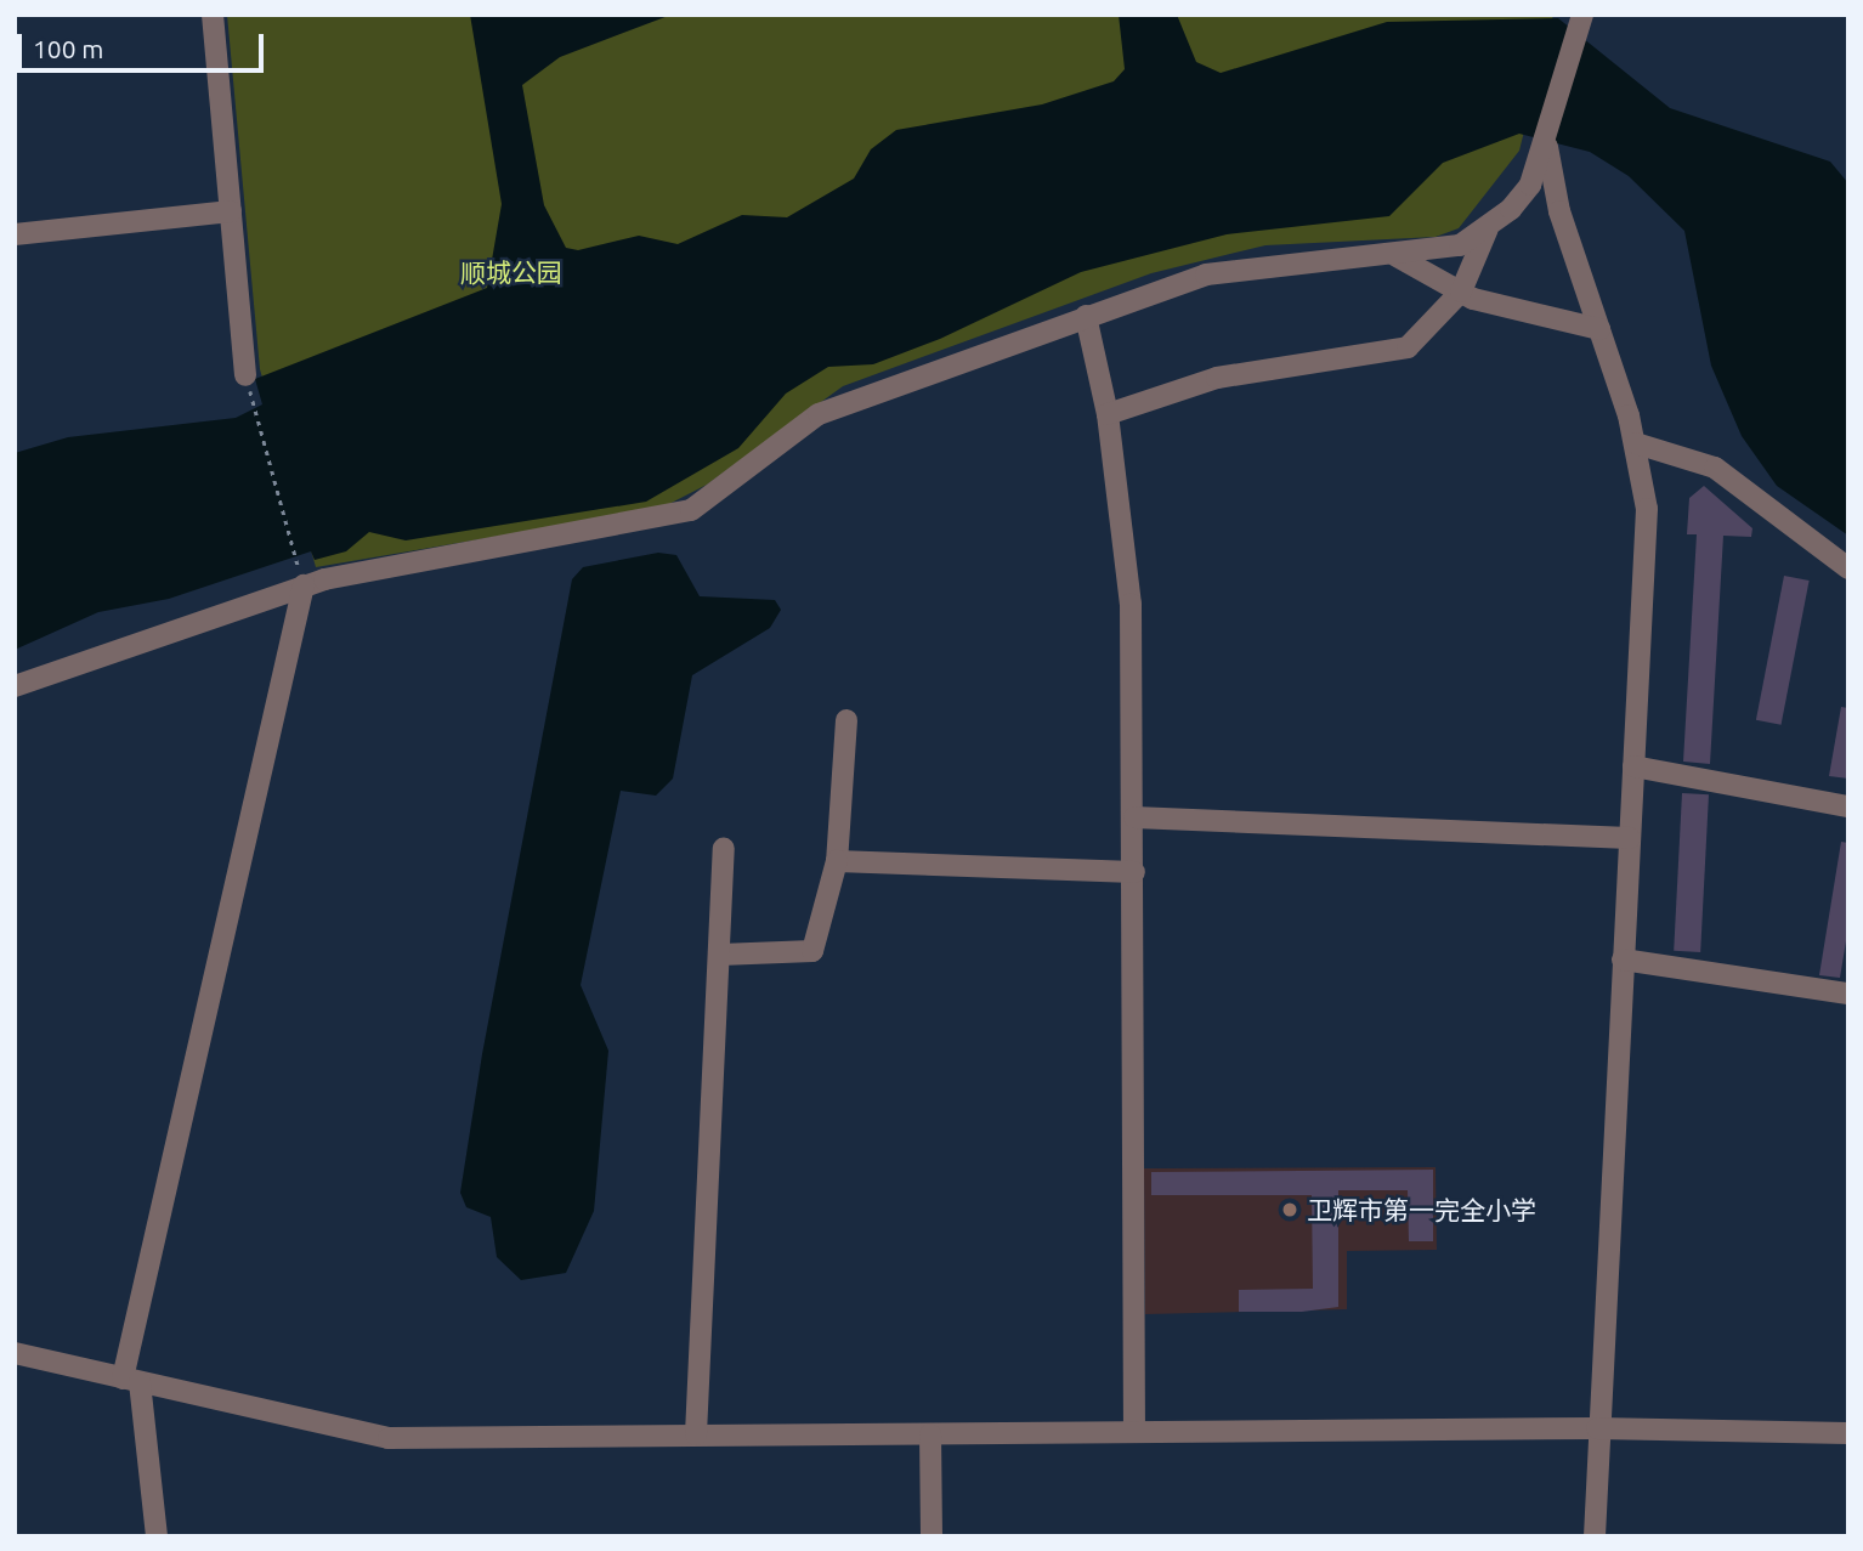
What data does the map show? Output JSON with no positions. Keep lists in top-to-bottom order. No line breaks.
{"parks":["顺城公园"],"places":["卫辉市第一完全小学"],"scale_bar":"100 m"}
